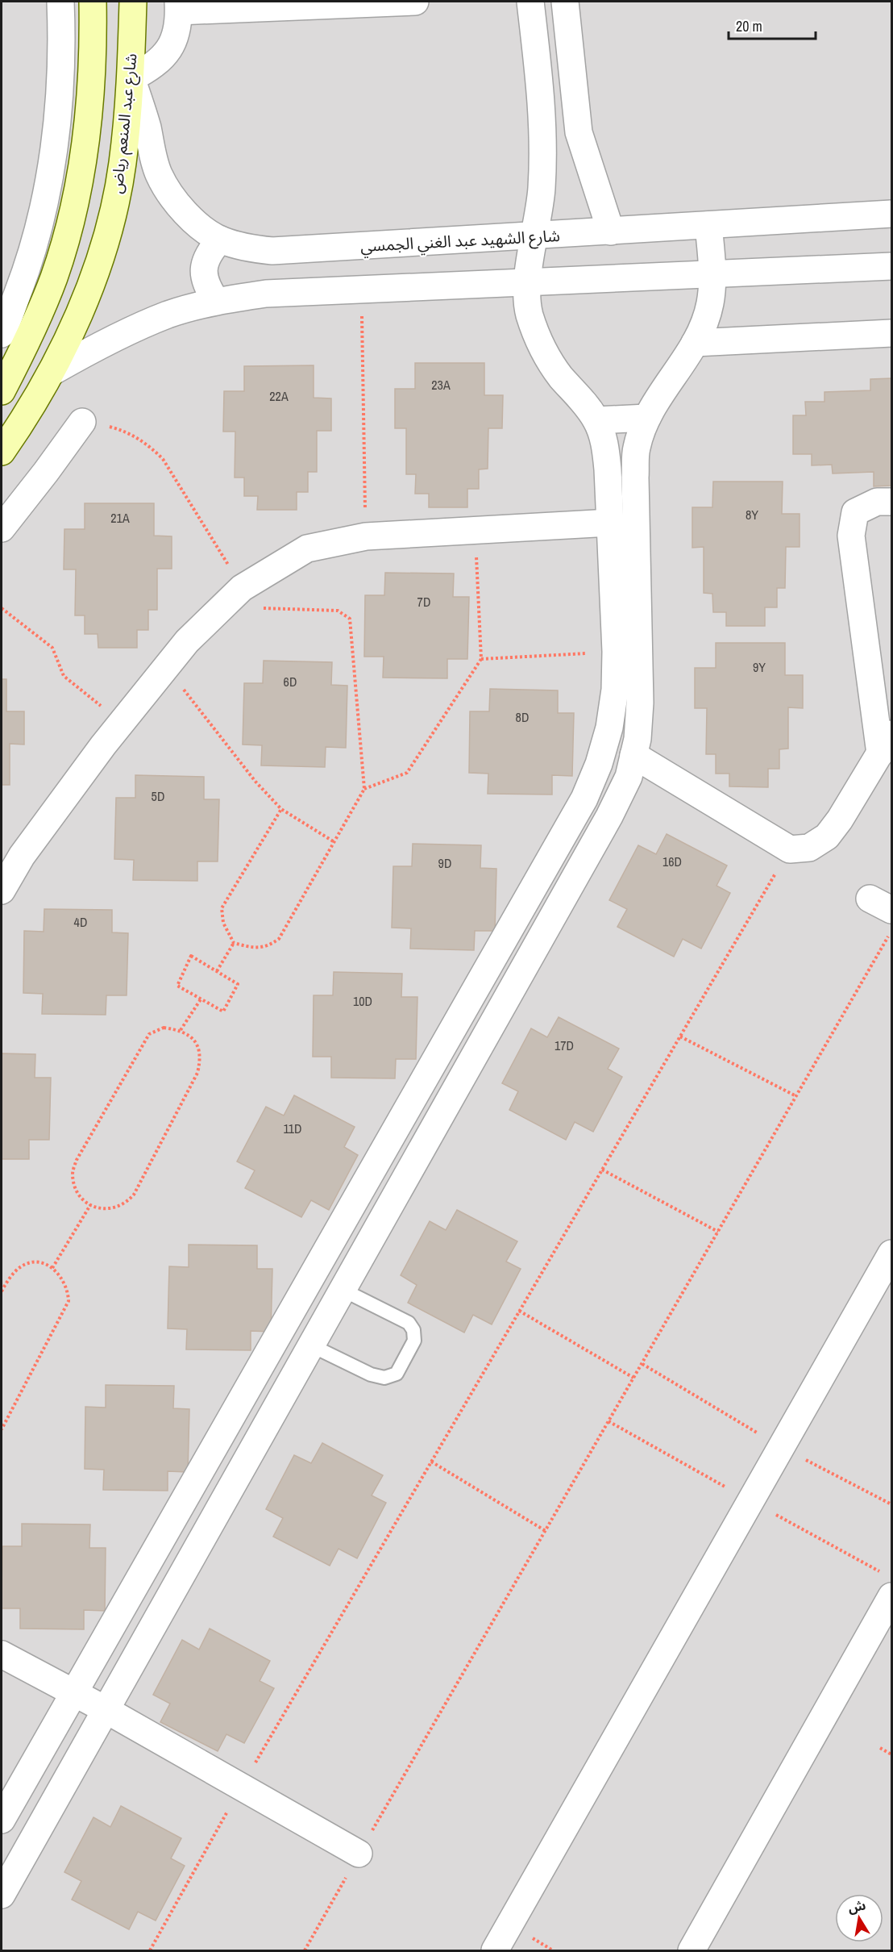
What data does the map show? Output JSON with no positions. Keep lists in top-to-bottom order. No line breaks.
{"streets":{"street":["شارع عبد المنعم رياض","شارع الشهيد عبد الغني الجمسي"]},"crossings":[["شارع عبد المنعم رياض","شارع الشهيد عبد الغني الجمسي"]],"house_numbers":["23A","22A","8Y","21A","7D","9Y","6D","8D","5D","16D","9D","4D","10D","17D","11D"],"scale_bar":"20 m","north":"top"}
